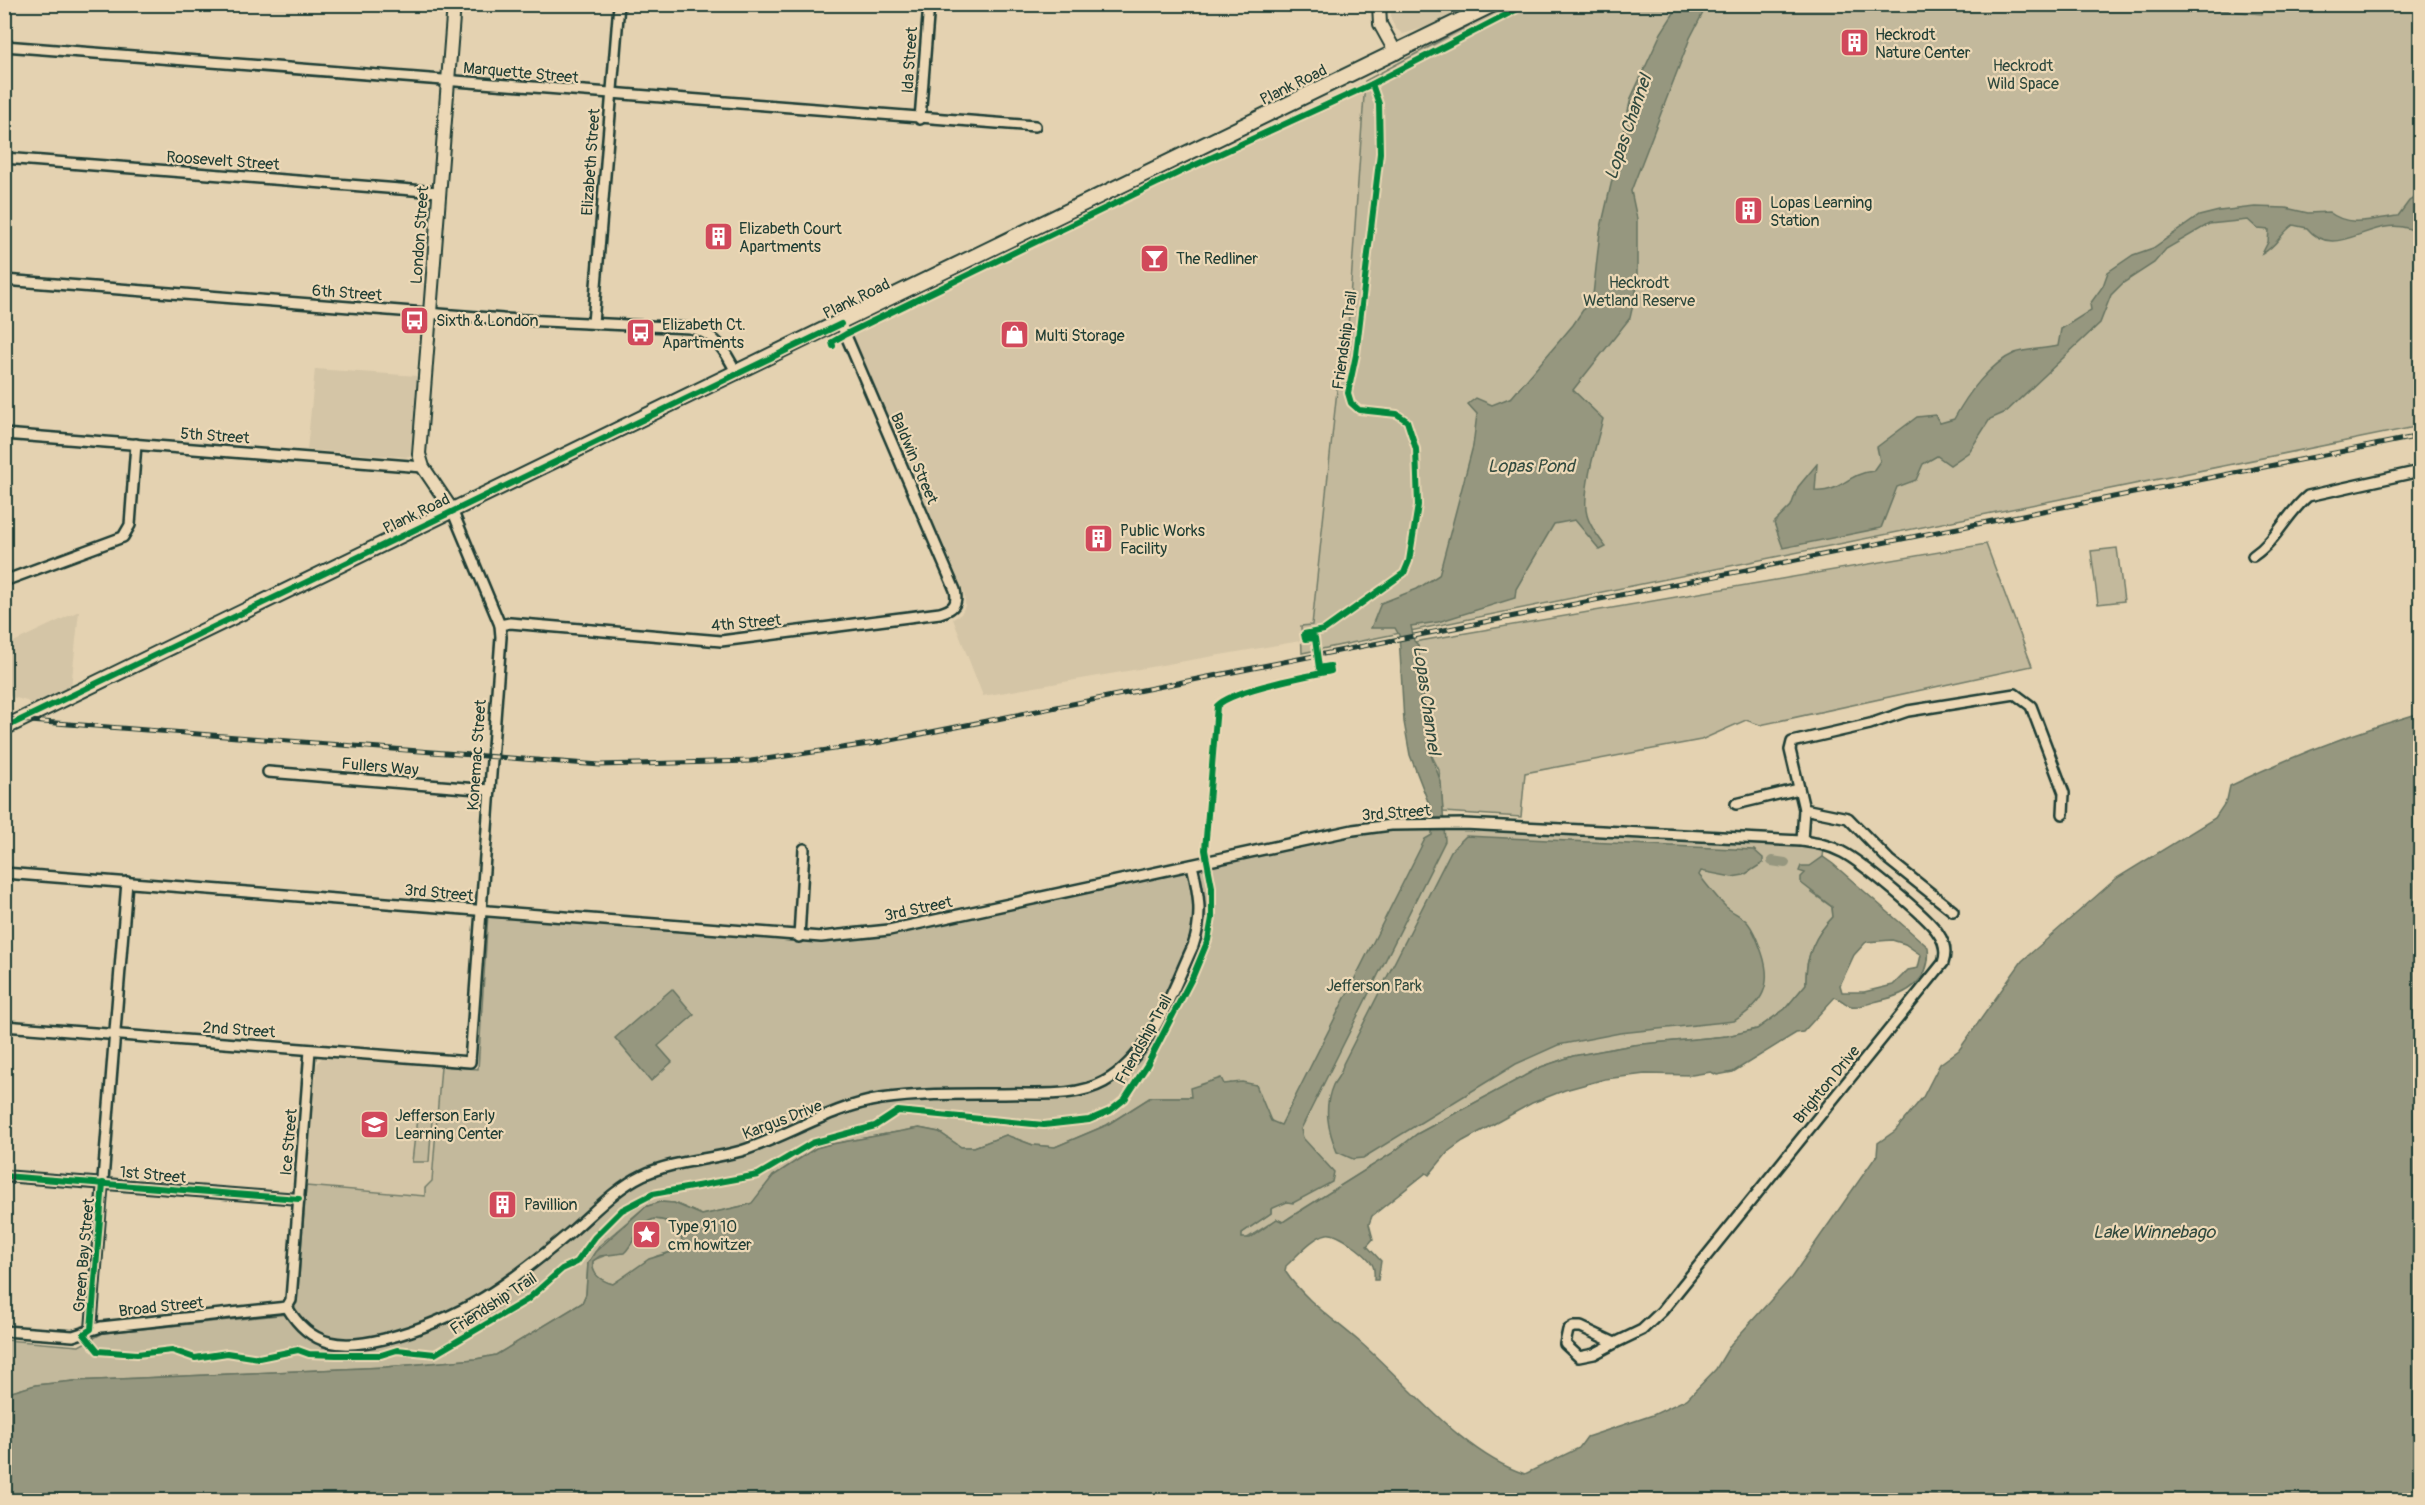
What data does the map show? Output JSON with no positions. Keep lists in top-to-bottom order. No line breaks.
{"streets":{"main road":["Plank Road"],"street":["Ida Street","Marquette Street","Roosevelt Street","Elizabeth Street","London Street","6th Street","5th Street","Baldwin Street","4th Street","Konemac Street","Fullers Way","3rd Street","2nd Street","Brighton Drive","Kargus Drive","Ice Street","1st Street","Green Bay Street","Broad Street"],"cycle path":["Friendship Trail"]},"crossings":[["Ida Street","Marquette Street"],["Marquette Street","Elizabeth Street"],["Marquette Street","London Street"],["Plank Road","6th Street"],["Plank Road","Baldwin Street"],["Plank Road","Konemac Street"],["Roosevelt Street","London Street"],["Elizabeth Street","6th Street"],["London Street","6th Street"],["London Street","5th Street"],["London Street","Konemac Street"],["5th Street","Konemac Street"],["Baldwin Street","4th Street"],["4th Street","Konemac Street"],["Konemac Street","Fullers Way"],["Konemac Street","3rd Street"],["Konemac Street","2nd Street"],["3rd Street","Brighton Drive"],["3rd Street","Kargus Drive"],["3rd Street","Green Bay Street"],["2nd Street","Ice Street"],["2nd Street","Green Bay Street"],["Kargus Drive","Ice Street"],["Kargus Drive","Broad Street"],["Ice Street","1st Street"],["Ice Street","Broad Street"],["1st Street","Green Bay Street"],["Green Bay Street","Broad Street"]],"water":["Lopas Channel","Lopas Pond","Lake Winnebago"],"parks":["Heckrodt Wild Space","Heckrodt Wetland Reserve","Jefferson Park"],"places":{"building":["Heckrodt Nature Center","Lopas Learning Station","Elizabeth Court Apartments","Public Works Facility","Pavillion"],"bar":["The Redliner"],"bus stop":["Sixth & London","Elizabeth Ct. Apartments"],"shop":["Multi Storage"],"school or university":["Jefferson Early Learning Center"],"place":["Type 91 10 cm howitzer"]}}
